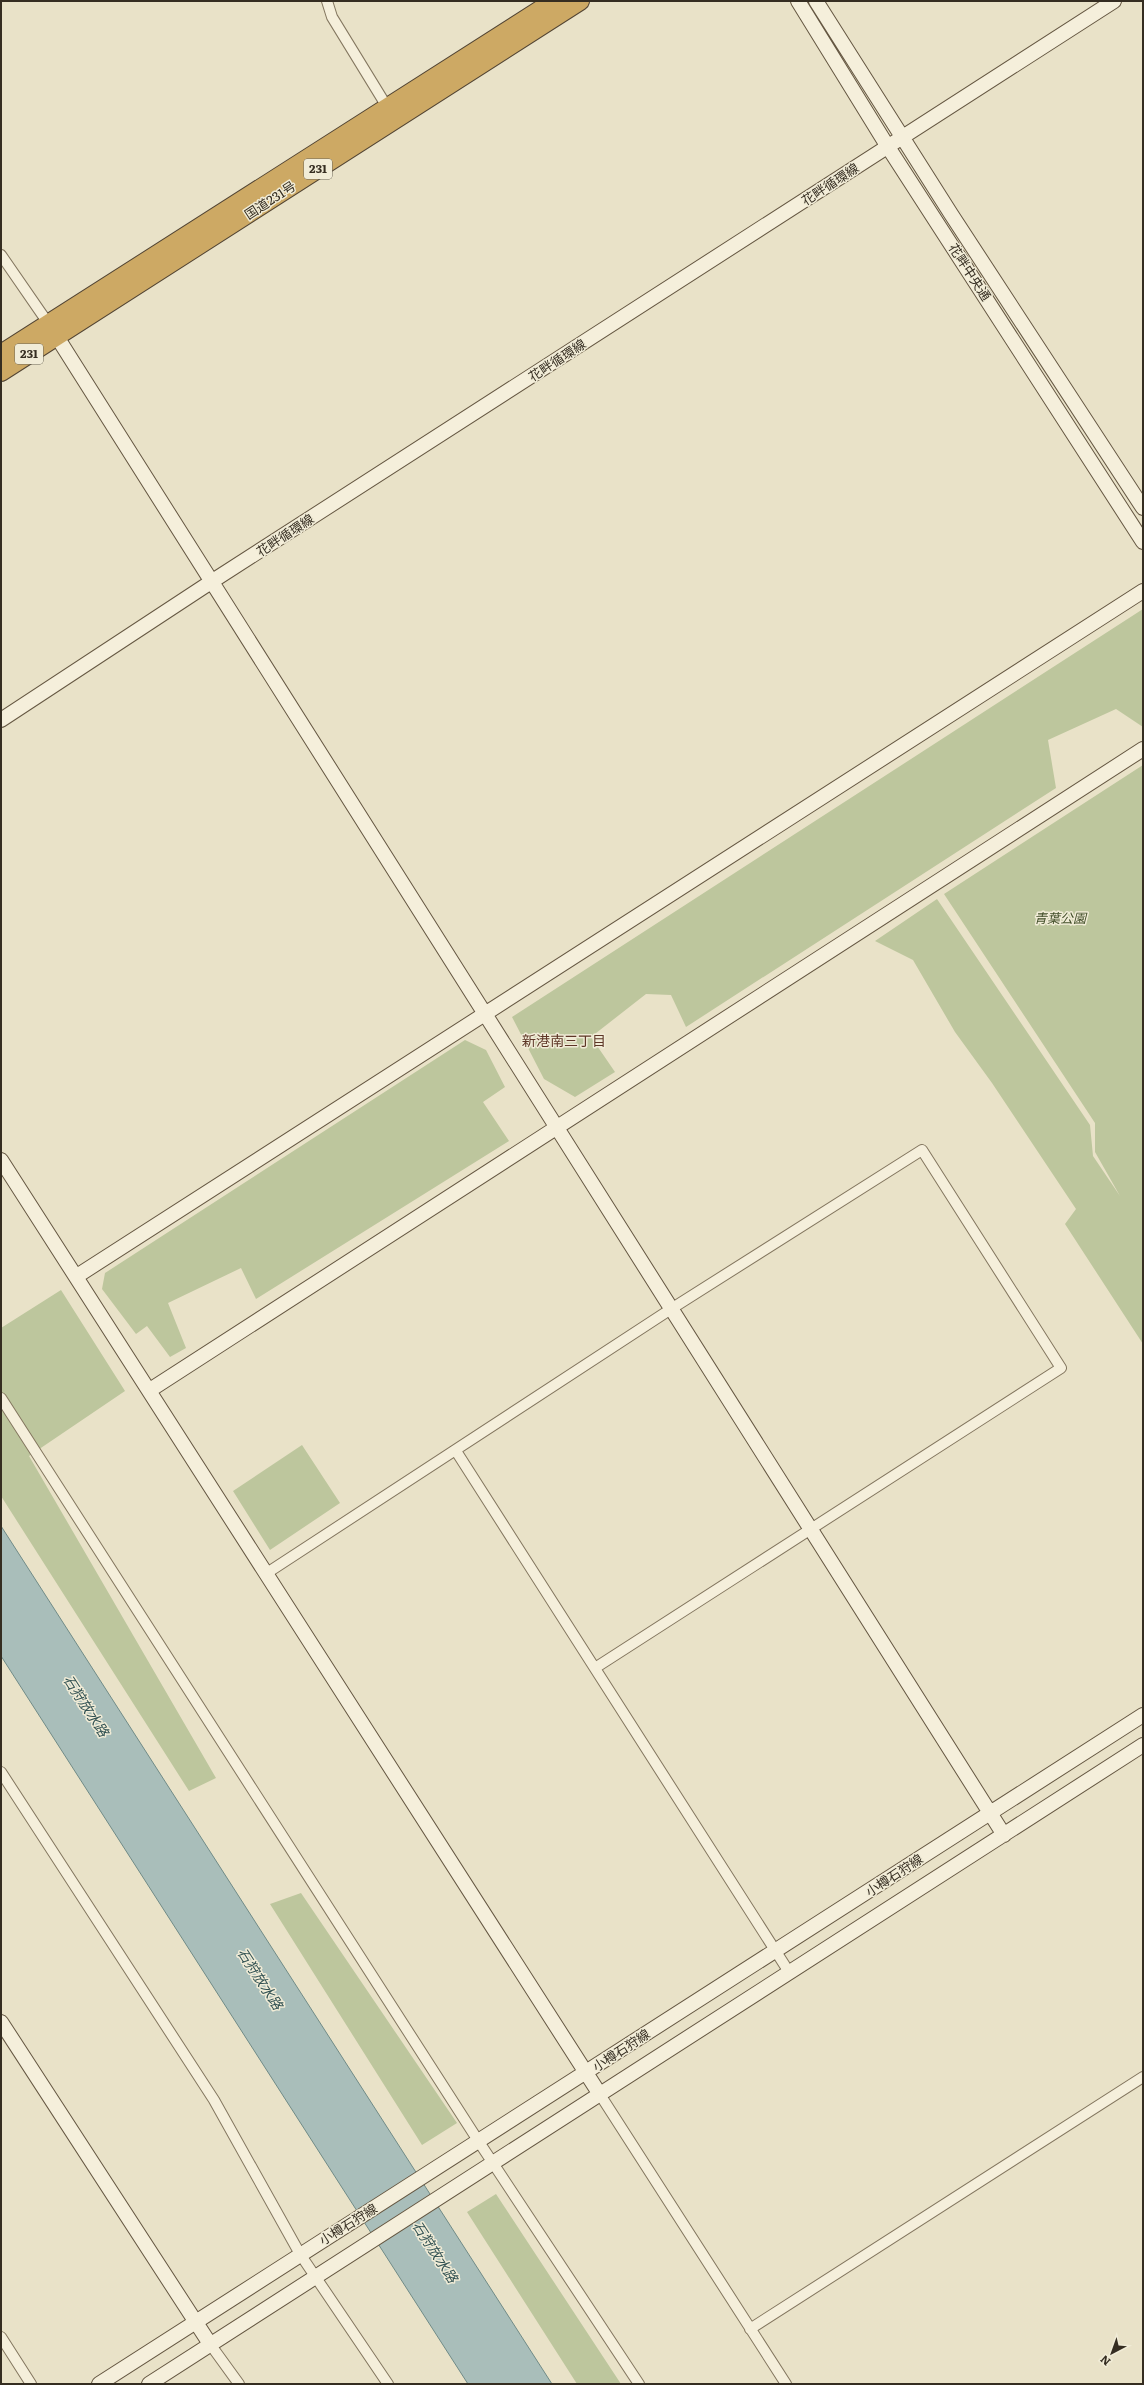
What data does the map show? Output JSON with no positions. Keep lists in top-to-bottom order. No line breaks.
{"streets":{"highway":["231","国道231号"],"street":["花畔循環線","花畔中央通","小樽石狩線"]},"crossings":[["花畔循環線","花畔中央通"]],"districts":["新港南三丁目"],"water":["石狩放水路"],"parks":["青葉公園"],"north":"bottom left"}
